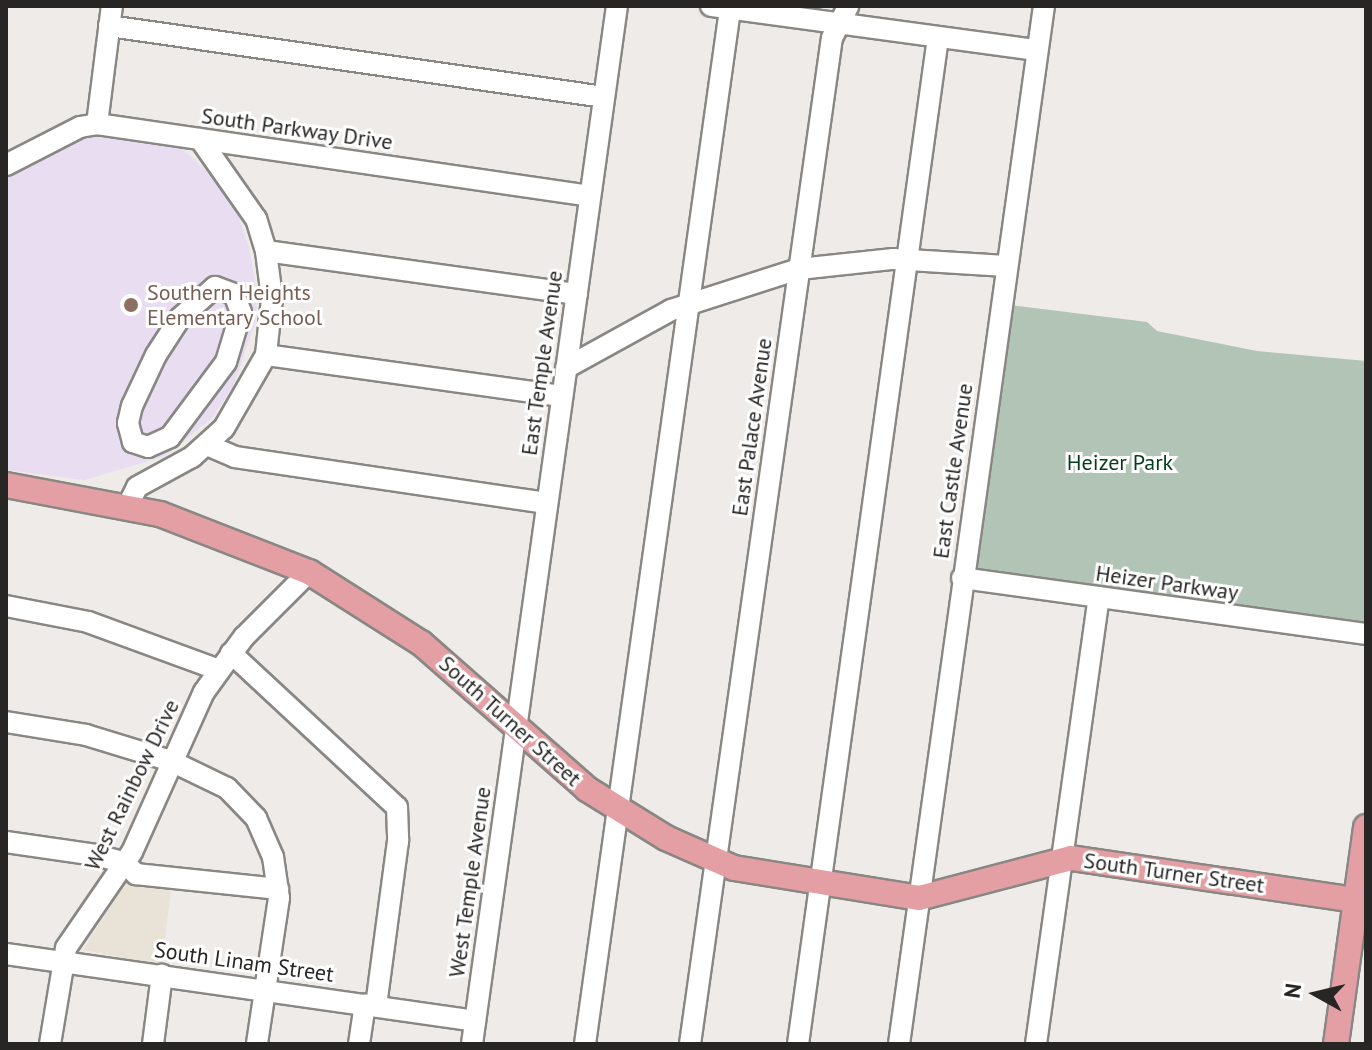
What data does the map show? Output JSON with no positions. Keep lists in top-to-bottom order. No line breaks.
{"streets":{"main road":["South Turner Street"],"street":["South Parkway Drive","East Temple Avenue","East Palace Avenue","East Castle Avenue","Heizer Parkway","West Rainbow Drive","West Temple Avenue","South Linam Street"]},"crossings":[["South Parkway Drive","East Temple Avenue"],["East Temple Avenue","South Turner Street"],["East Temple Avenue","West Temple Avenue"],["East Palace Avenue","South Turner Street"],["East Castle Avenue","Heizer Parkway"],["East Castle Avenue","South Turner Street"],["South Turner Street","West Rainbow Drive"],["South Turner Street","West Temple Avenue"],["West Rainbow Drive","South Linam Street"],["West Temple Avenue","South Linam Street"]],"parks":["Heizer Park"],"places":["Southern Heights Elementary School"],"north":"left"}
